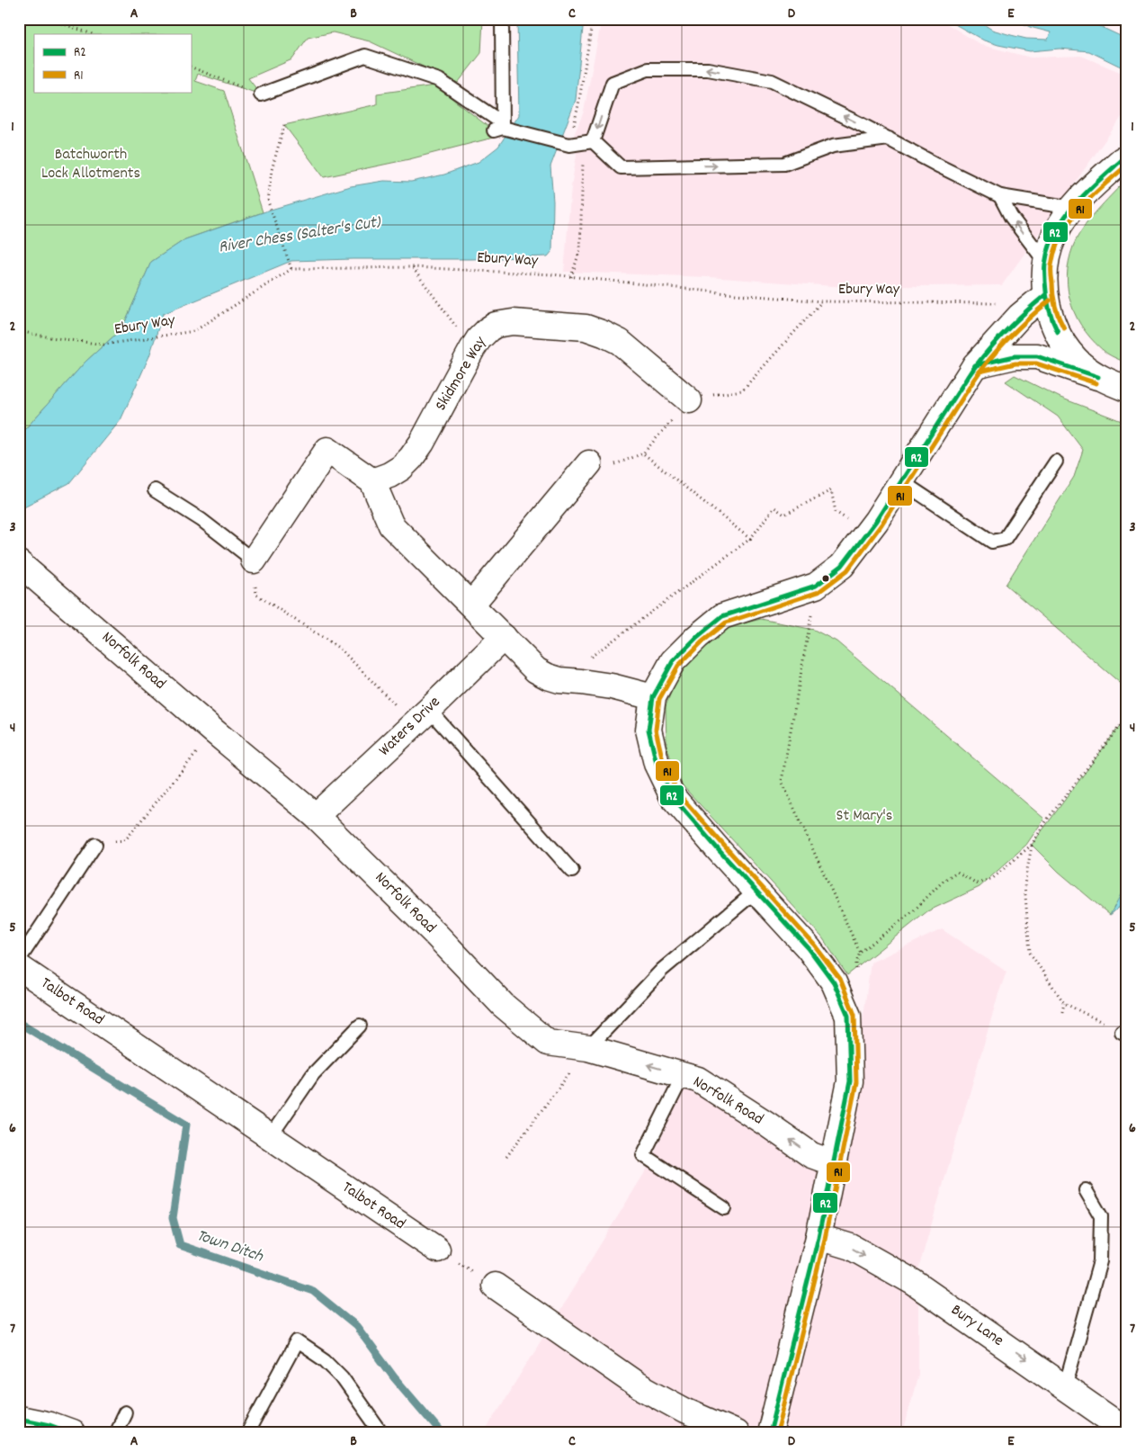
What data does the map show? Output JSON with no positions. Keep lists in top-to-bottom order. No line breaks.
{"streets":{"street":["Skidmore Way","Norfolk Road","Waters Drive","Talbot Road","Bury Lane"],"path":["Ebury Way"]},"crossings":[["Norfolk Road","Waters Drive"]],"one_way":["Bury Lane"],"water":["River Chess (Salter's Cut)","Town Ditch"],"parks":["Batchworth Lock Allotments","St Mary's"],"lines":["transit line R2","transit line R1"],"legend":["R2","R1"],"grid":{"columns":["A","B","C","D","E"],"rows":["1","2","3","4","5","6","7"]}}
